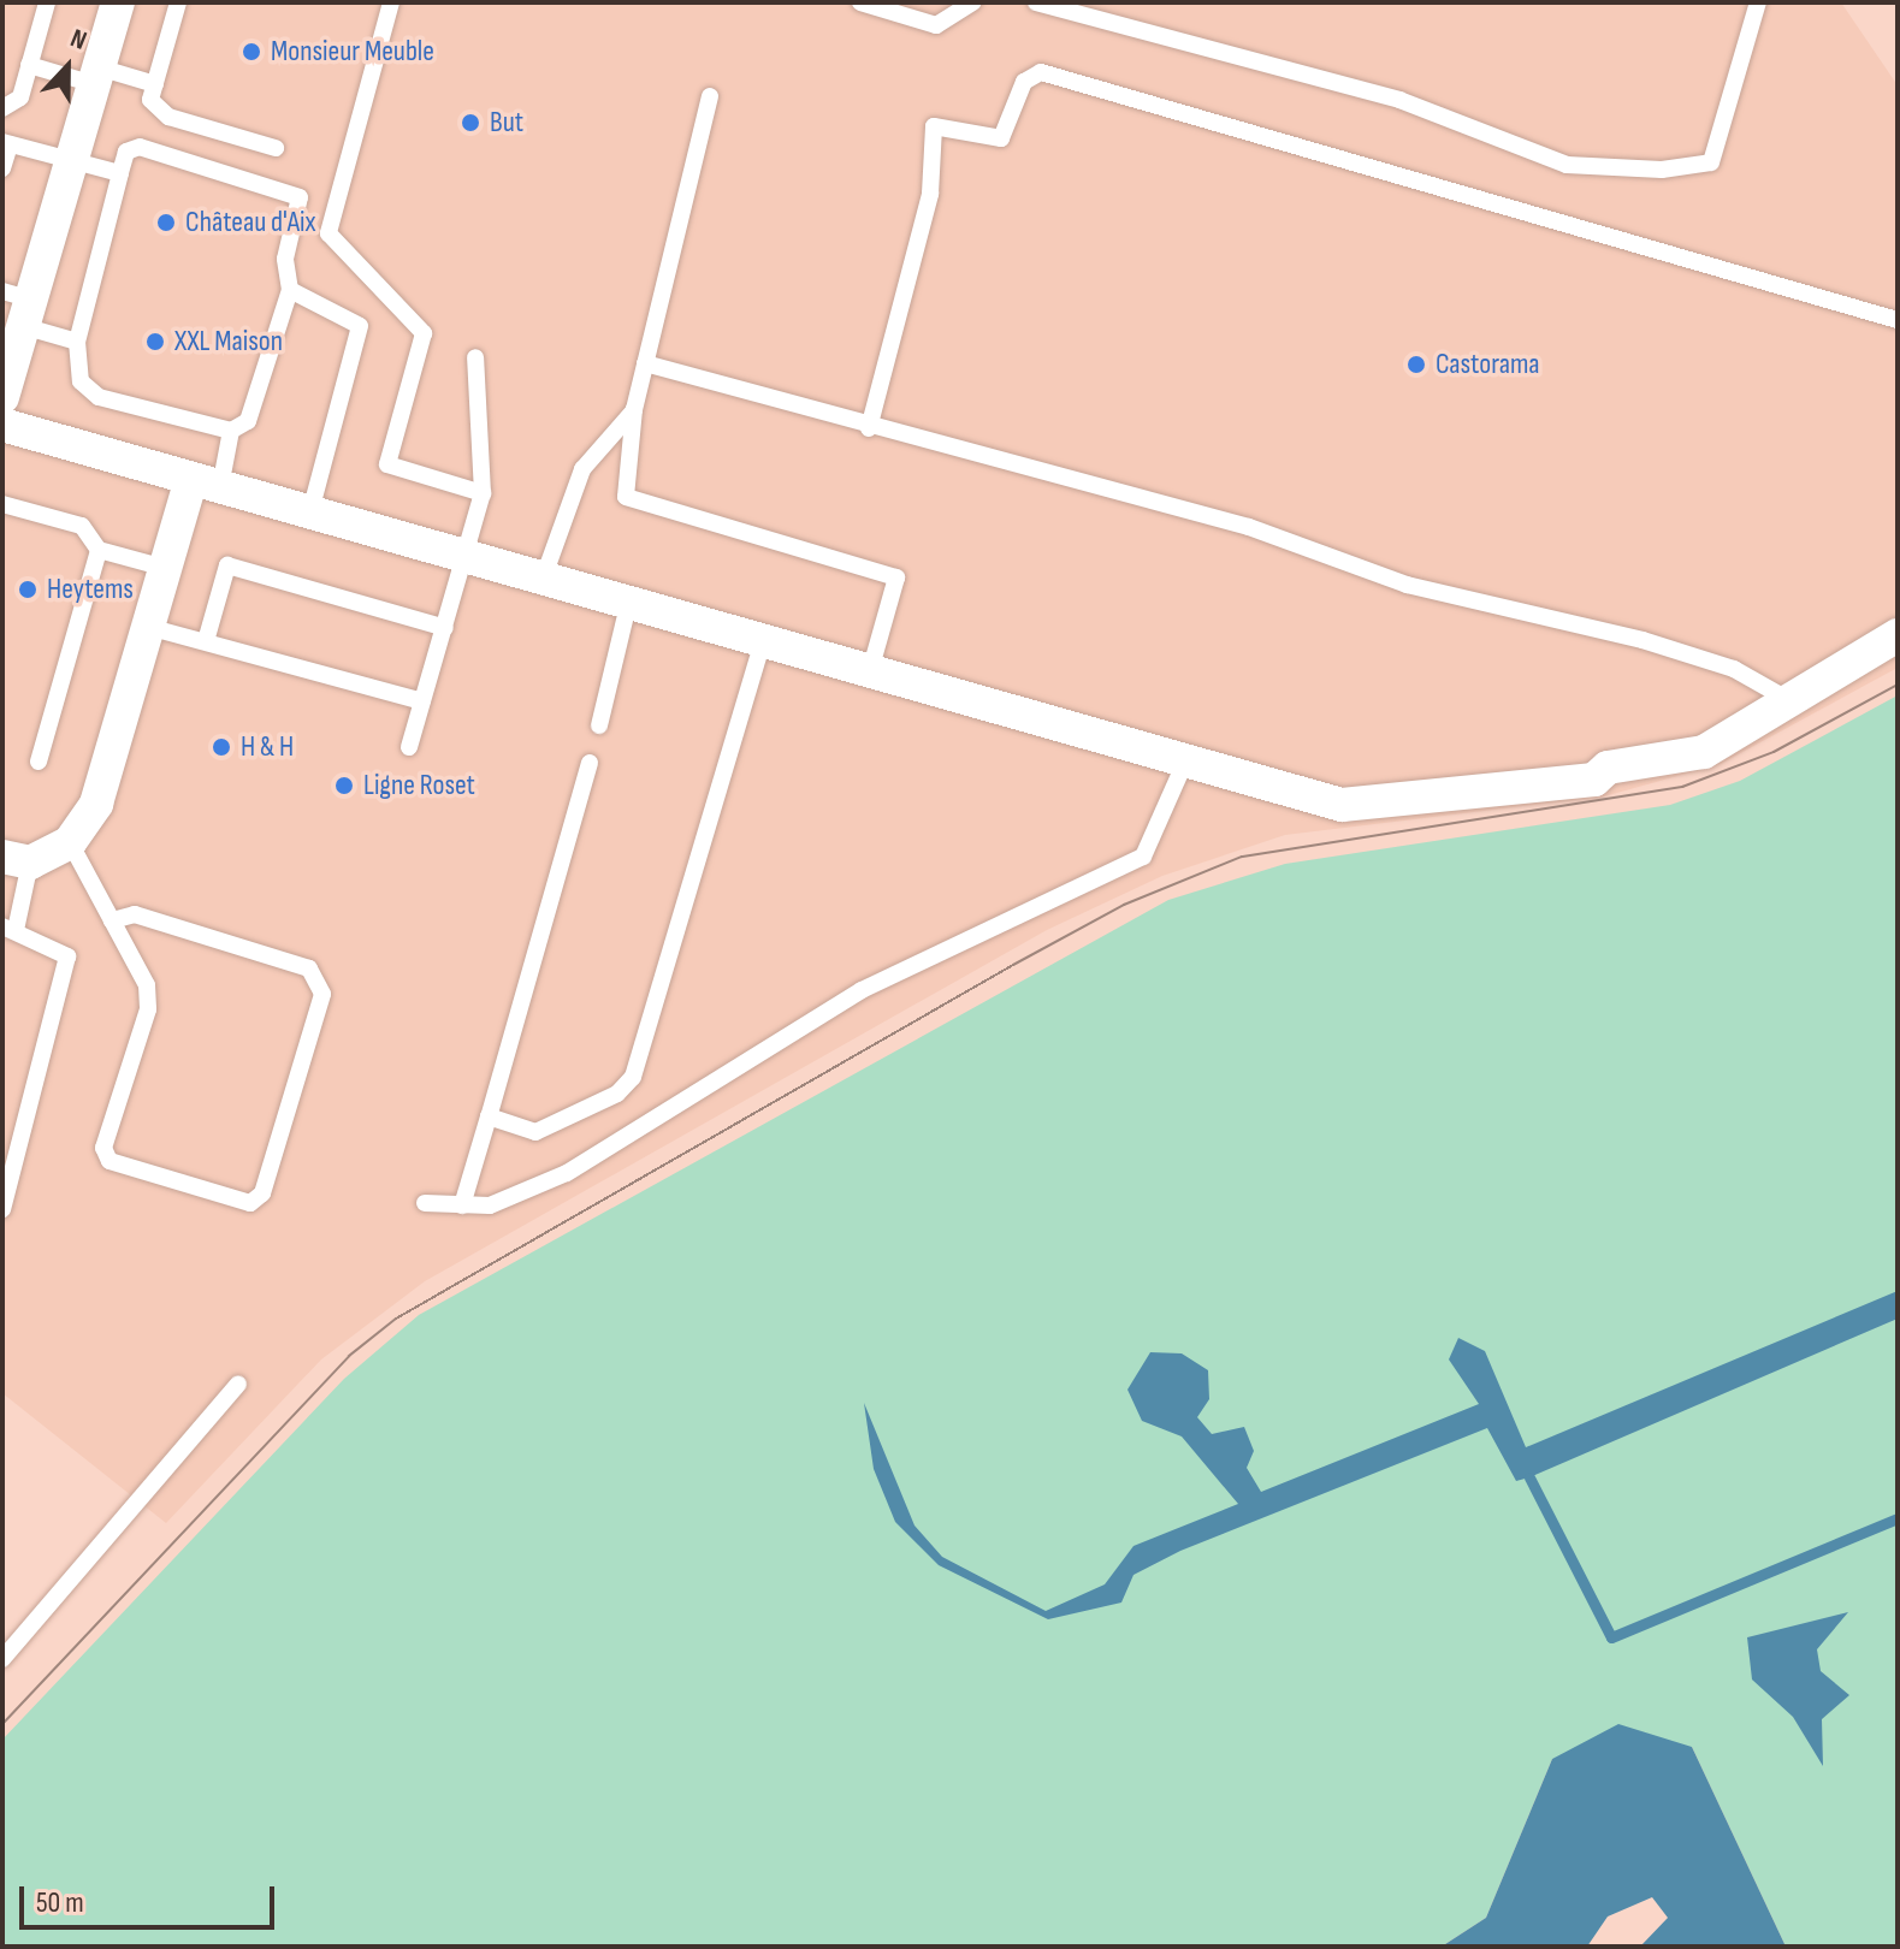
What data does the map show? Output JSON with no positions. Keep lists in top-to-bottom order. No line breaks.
{"places":["Monsieur Meuble","But","Château d'Aix","XXL Maison","Castorama","Heytems","H & H","Ligne Roset"],"scale_bar":"50 m","north":"top"}
